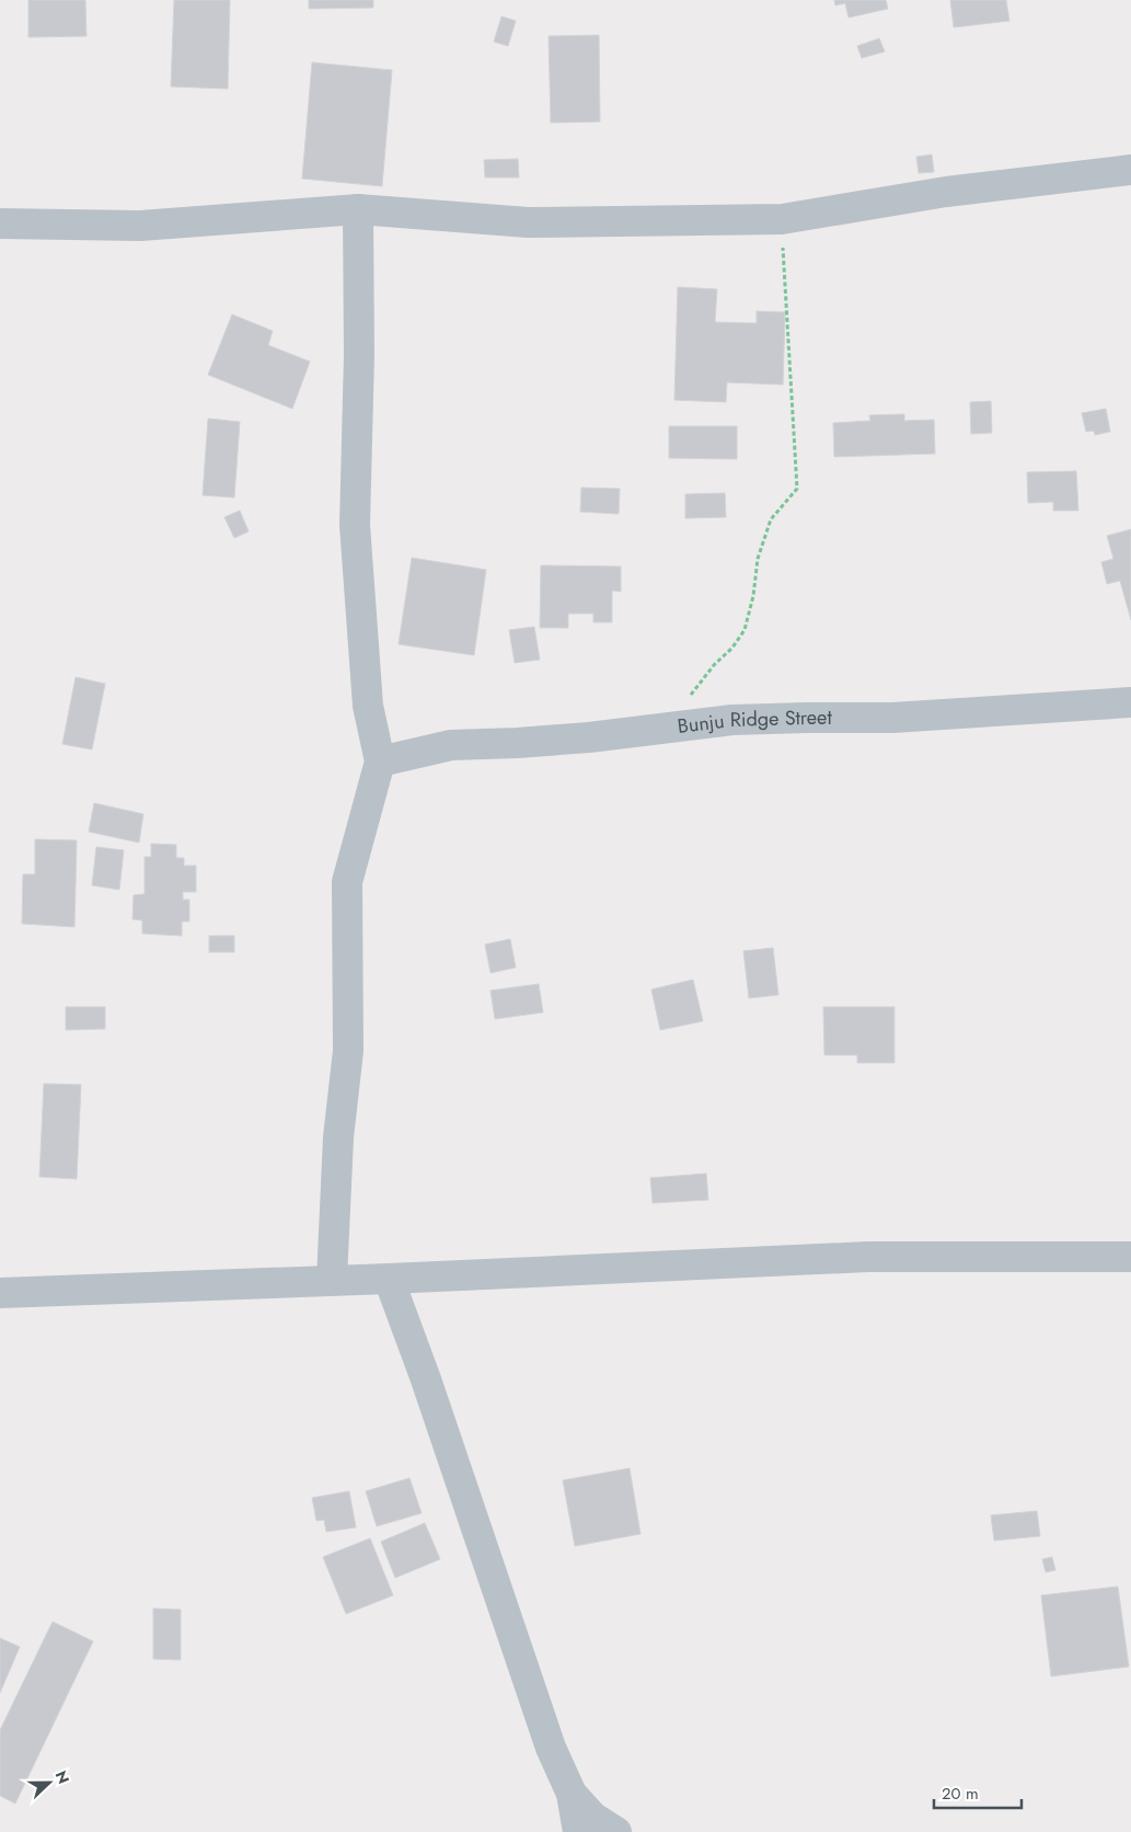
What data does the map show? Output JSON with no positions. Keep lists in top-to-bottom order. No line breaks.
{"streets":{"street":["Bunju Ridge Street"]},"scale_bar":"20 m","north":"right"}
